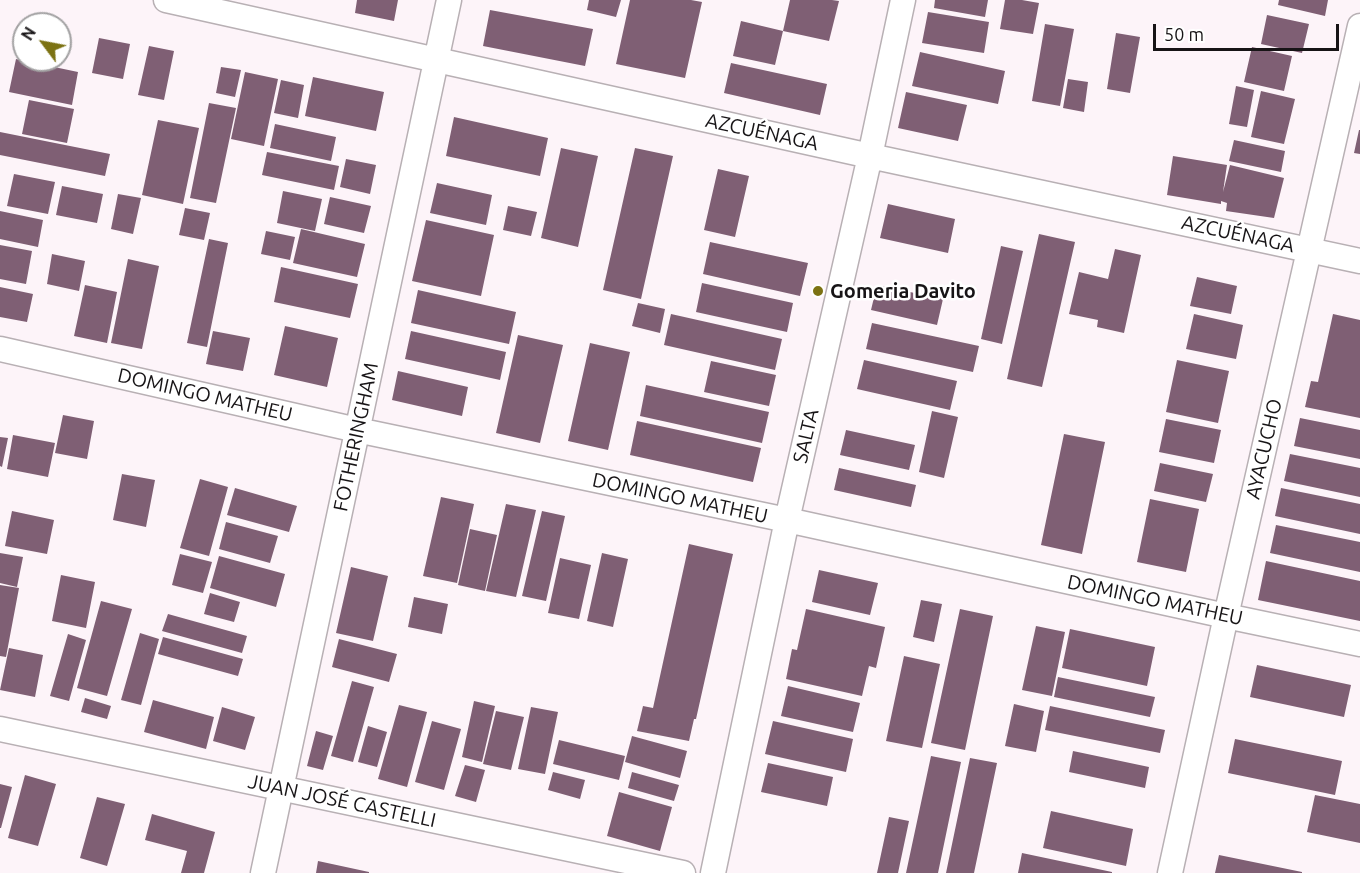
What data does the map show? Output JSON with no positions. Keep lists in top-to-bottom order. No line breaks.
{"streets":{"street":["AZCUÉNAGA","DOMINGO MATHEU","SALTA","FOTHERINGHAM","AYACUCHO","JUAN JOSÉ CASTELLI"]},"crossings":[["AZCUÉNAGA","SALTA"],["AZCUÉNAGA","FOTHERINGHAM"],["AZCUÉNAGA","AYACUCHO"],["DOMINGO MATHEU","SALTA"],["DOMINGO MATHEU","FOTHERINGHAM"],["DOMINGO MATHEU","AYACUCHO"],["FOTHERINGHAM","JUAN JOSÉ CASTELLI"]],"places":["Gomeria Davito"],"scale_bar":"50 m","north":"top left"}
